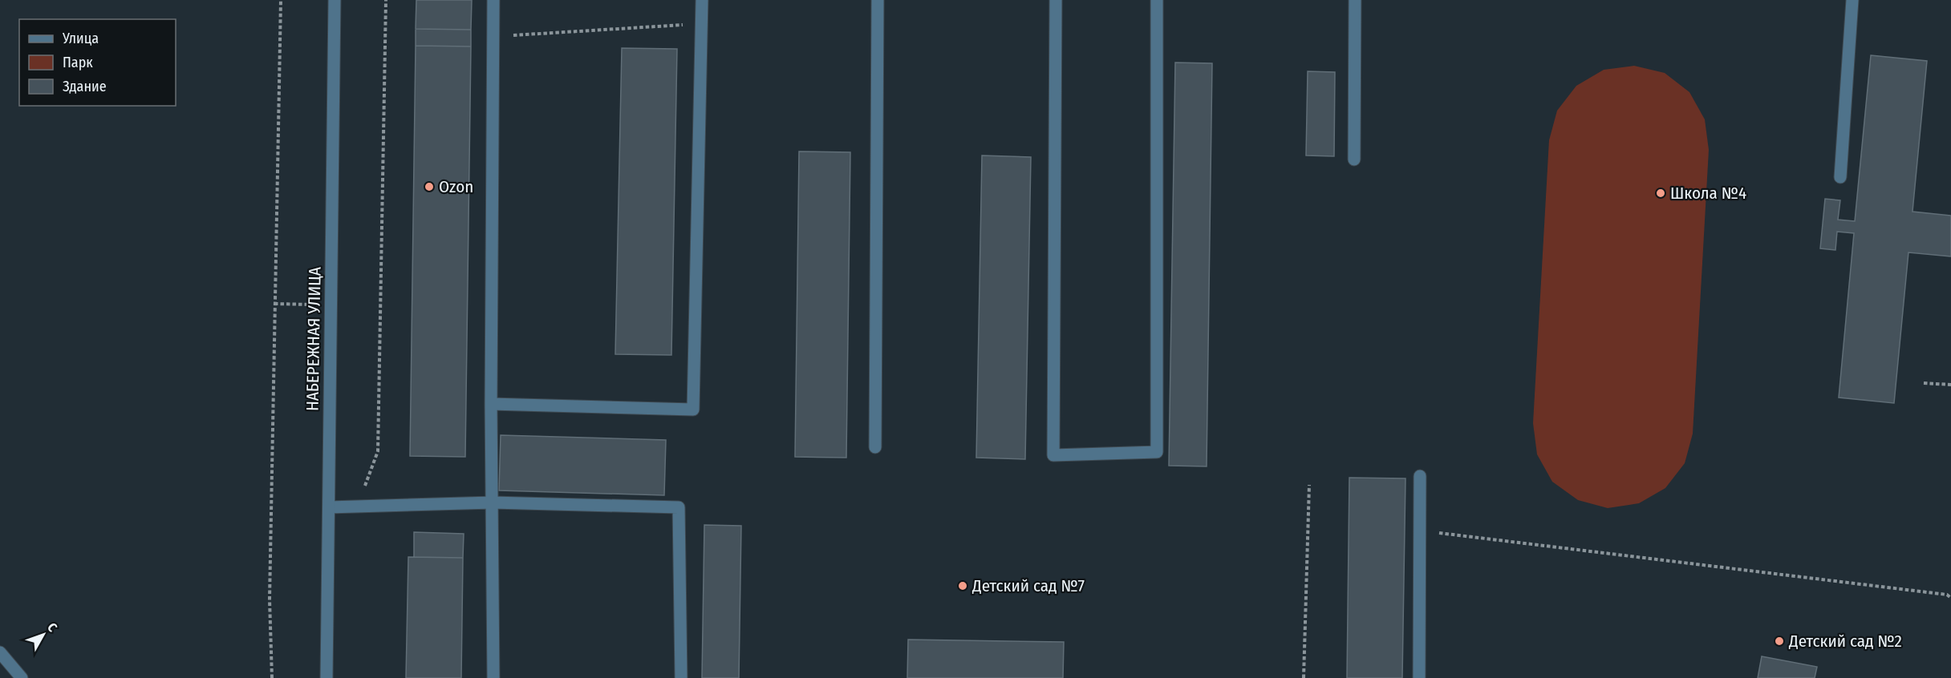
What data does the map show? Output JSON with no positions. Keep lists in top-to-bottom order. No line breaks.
{"streets":{"street":["НАБЕРЕЖНАЯ УЛИЦА"]},"places":["Ozon","Школа №4","Детский сад №7","Детский сад №2"],"legend":["Улица","Парк","Здание"],"north":"top right"}
